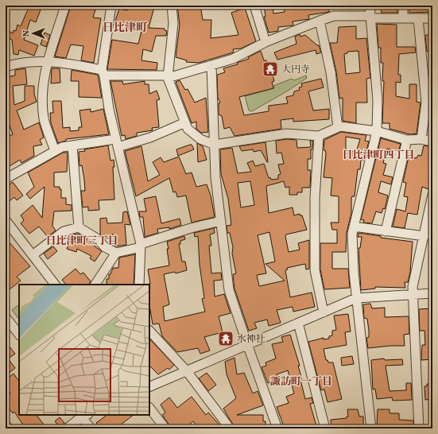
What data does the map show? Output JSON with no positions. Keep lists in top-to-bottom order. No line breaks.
{"districts":["日比津町","日比津町四丁目","日比津町三丁目","諏訪町一丁目"],"places":{"temple":["大円寺","水神社"]},"north":"left"}
